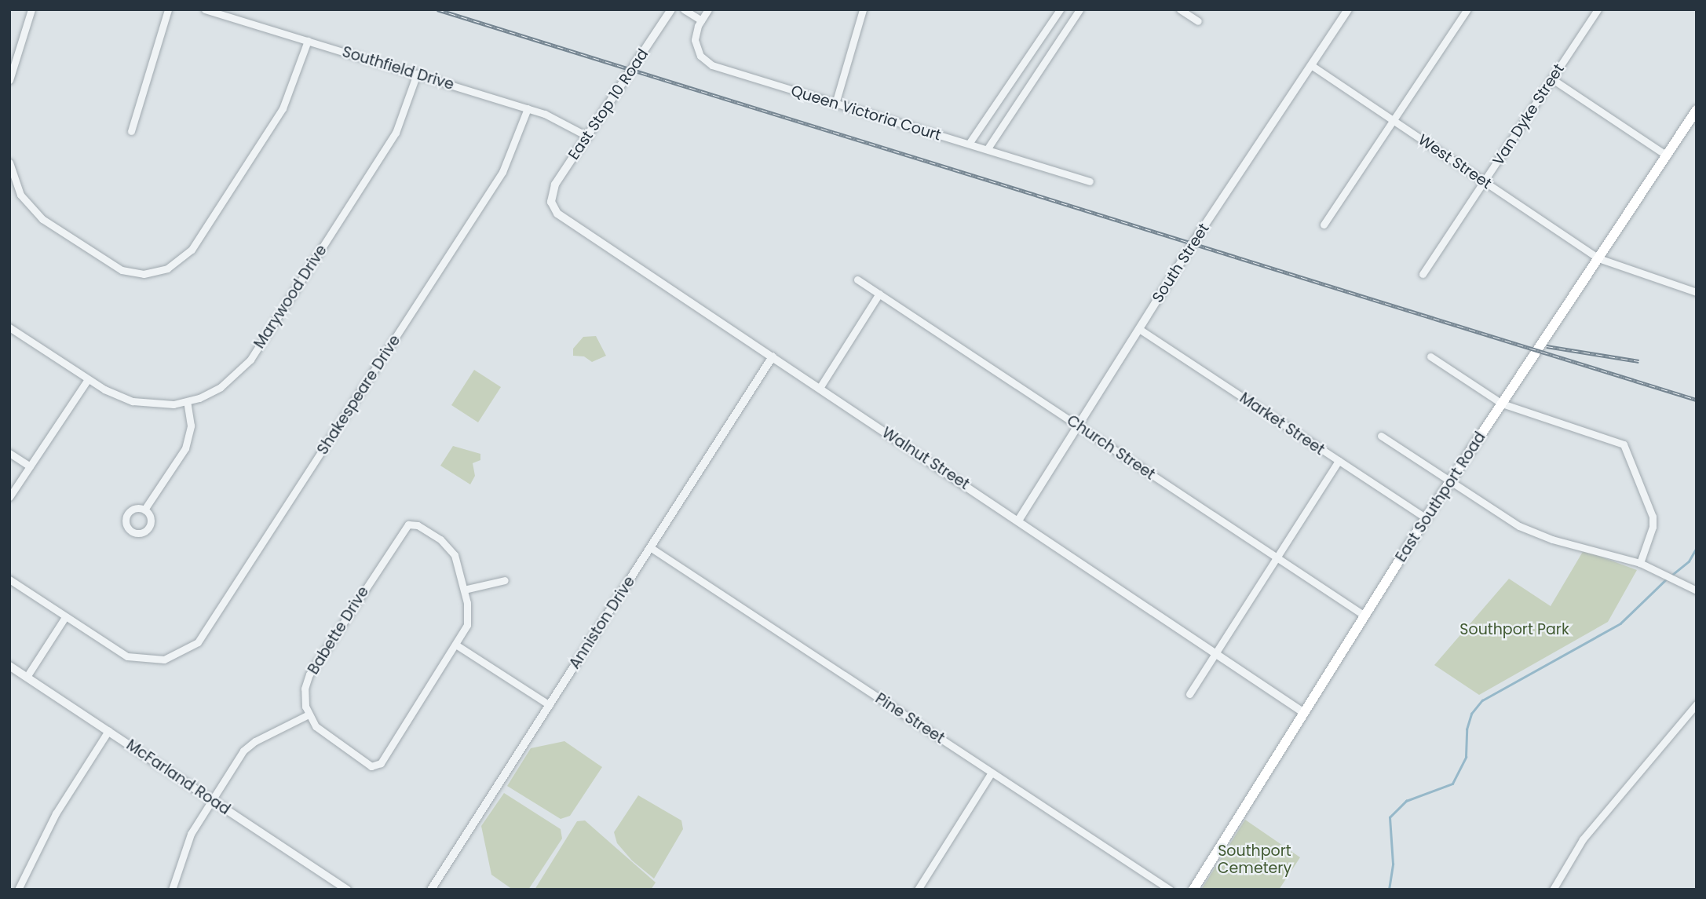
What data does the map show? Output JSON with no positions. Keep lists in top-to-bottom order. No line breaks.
{"streets":{"main road":["East Southport Road"],"street":["Southfield Drive","East Stop 10 Road","Queen Victoria Court","Van Dyke Street","West Street","South Street","Marywood Drive","Shakespeare Drive","Market Street","Church Street","Walnut Street","Anniston Drive","Babette Drive","Pine Street","McFarland Road"]},"crossings":[["Southfield Drive","East Stop 10 Road"],["Southfield Drive","Marywood Drive"],["Southfield Drive","Shakespeare Drive"],["East Stop 10 Road","Walnut Street"],["Van Dyke Street","West Street"],["West Street","South Street"],["West Street","East Southport Road"],["South Street","Market Street"],["South Street","Church Street"],["South Street","Walnut Street"],["Market Street","East Southport Road"],["Church Street","East Southport Road"],["Walnut Street","East Southport Road"],["Walnut Street","Anniston Drive"],["Anniston Drive","Pine Street"]],"parks":["Southport Park","Southport Cemetery"]}
